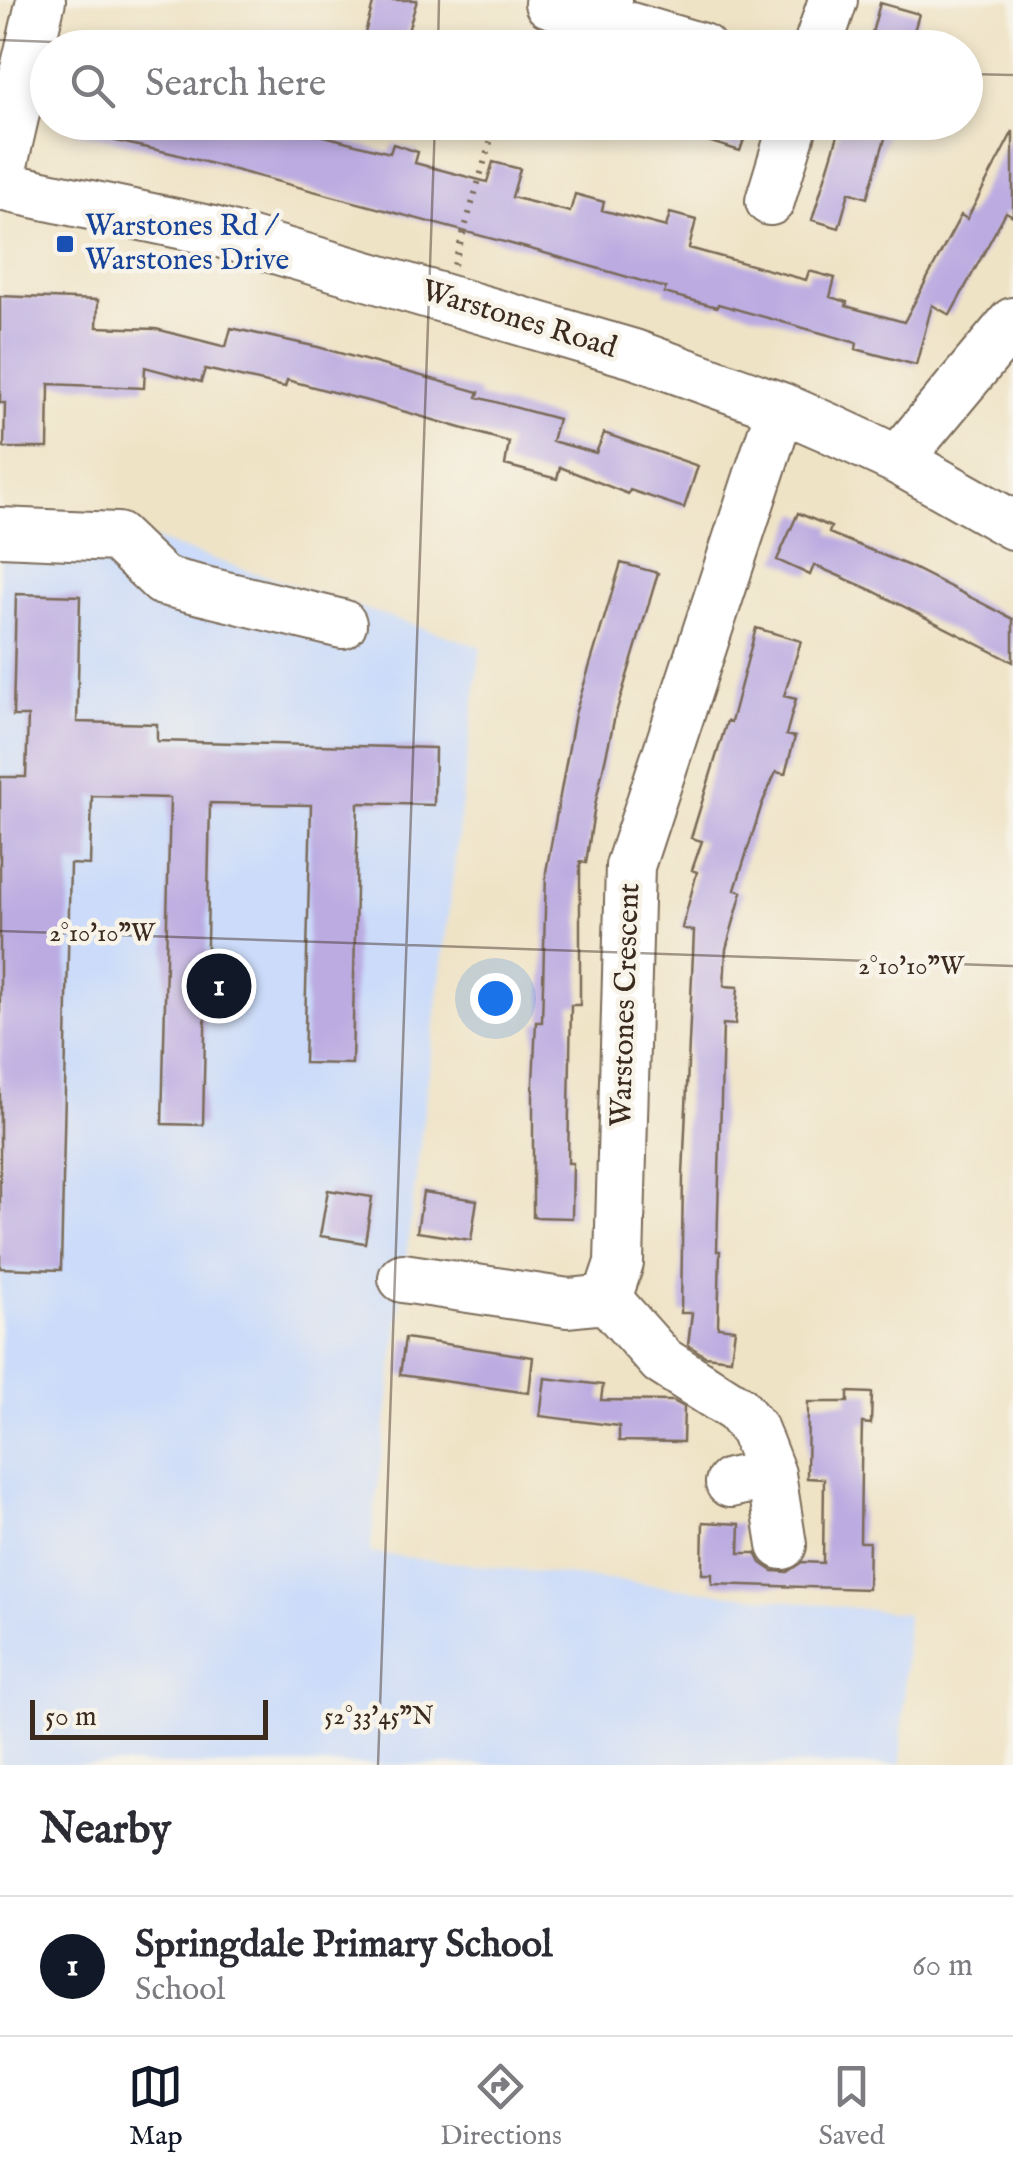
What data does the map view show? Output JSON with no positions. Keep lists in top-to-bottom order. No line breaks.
{"streets":{"street":["Warstones Road","Warstones Crescent"]},"crossings":[["Warstones Road","Warstones Crescent"]],"places":{"transit":["Warstones Rd / Warstones Drive"]},"scale_bar":"50 m","page":{"search":"Search here","pins":"1","scale":"50 m","heading":"Nearby","list":[{"mark":"1","name":"Springdale Primary School","note":"School","value":"60 m"}],"nav":["Map","Directions","Saved"]},"coordinates":["2°10'10\"W","52°33'45\"N"]}
